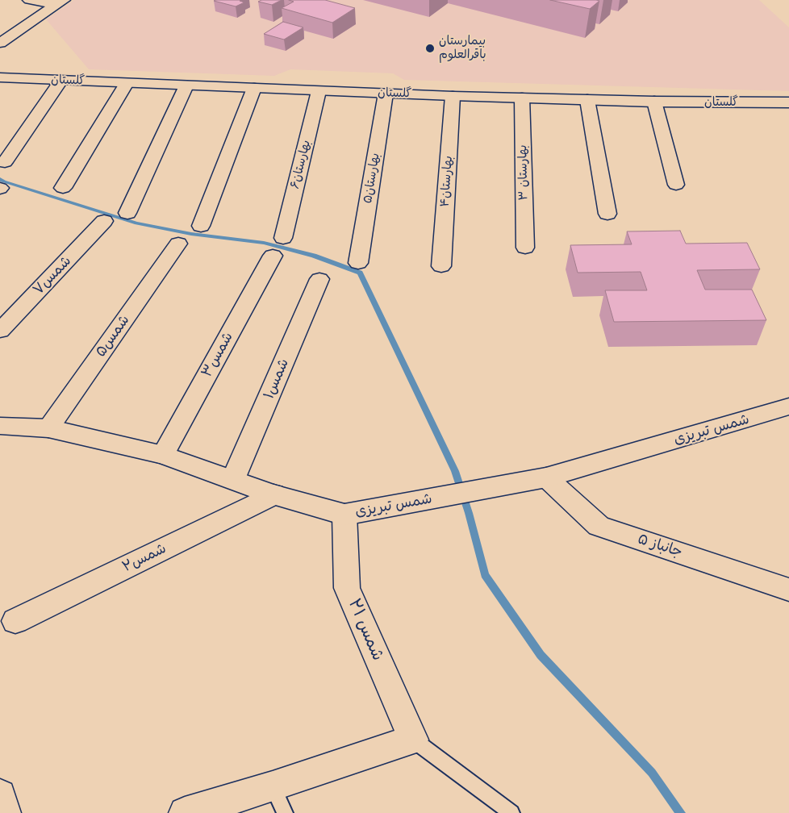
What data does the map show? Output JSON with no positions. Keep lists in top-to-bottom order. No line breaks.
{"streets":{"street":["گلستان","بهارستان۶","بهارستان ۳","بهارستان۵","بهارستان۴","شمس۷","شمس۵","شمس۳","شمس۱","شمس تبریزی","جانباز ۵","شمس۲","شمس ۲۱"]},"crossings":[["گلستان","بهارستان۶"],["گلستان","بهارستان ۳"],["گلستان","بهارستان۵"],["گلستان","بهارستان۴"],["شمس۵","شمس تبریزی"],["شمس۳","شمس تبریزی"],["شمس۱","شمس تبریزی"],["شمس تبریزی","جانباز ۵"],["شمس تبریزی","شمس۲"],["شمس تبریزی","شمس ۲۱"]],"places":["بیمارستان باقرالعلوم"]}
